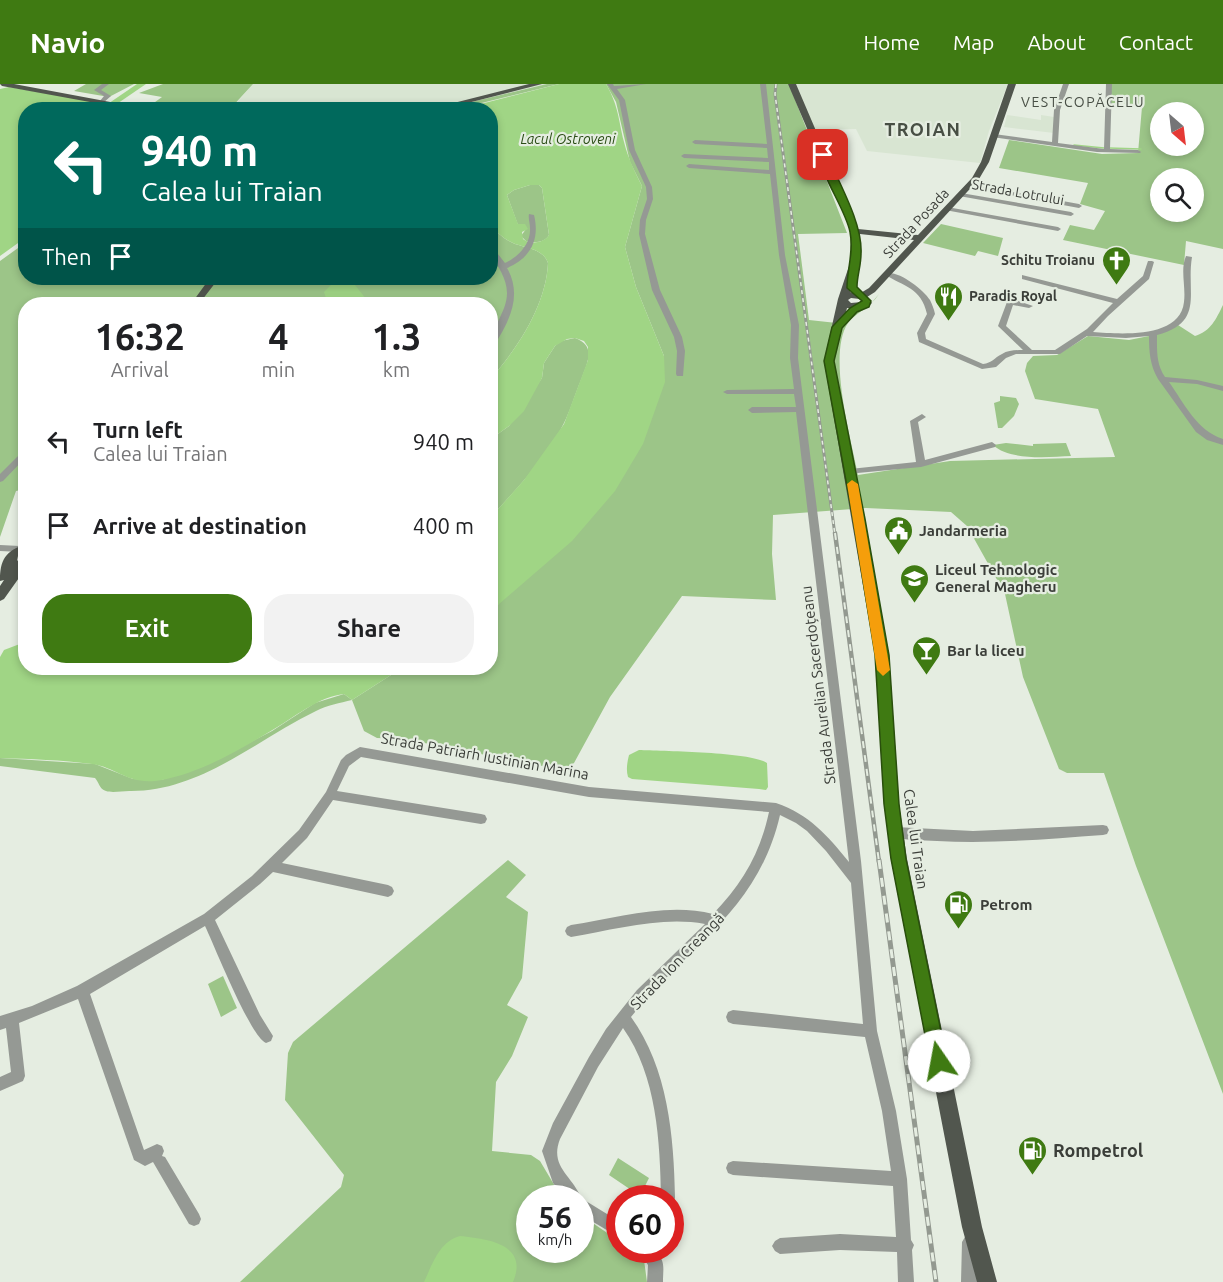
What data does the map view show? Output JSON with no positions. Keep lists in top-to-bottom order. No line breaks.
{"streets":{"main road":["Strada Posada","Calea lui Traian"],"street":["Strada Lotrului","Strada Aurelian Sacerdoțeanu","Strada Patriarh Iustinian Marina","Strada Ion Creangă"]},"crossings":[["Strada Lotrului","Strada Posada"],["Strada Posada","Calea lui Traian"],["Strada Aurelian Sacerdoțeanu","Strada Patriarh Iustinian Marina"],["Strada Patriarh Iustinian Marina","Strada Ion Creangă"]],"districts":["VEST-COPĂCELU","TROIAN"],"water":["Lacul Ostroveni"],"places":{"church":["Schitu Troianu"],"restaurant":["Paradis Royal"],"public building":["Jandarmeria"],"school or university":["Liceul Tehnologic General Magheru"],"bar":["Bar la liceu"],"fuel station":["Petrom","Rompetrol"]},"north":"bottom right","page":{"header":"Navio","nav":["Home","Map","About","Contact"],"turn":["940 m","Calea lui Traian"],"then":"Then","eta":["16:32","Arrival","4","min","1.3","km"],"list":[{"name":"Turn left","note":"Calea lui Traian","value":"940 m"},{"name":"Arrive at destination","value":"400 m"}],"buttons":["Exit","Share"],"speed":"56 km/h","limit":"60"}}
